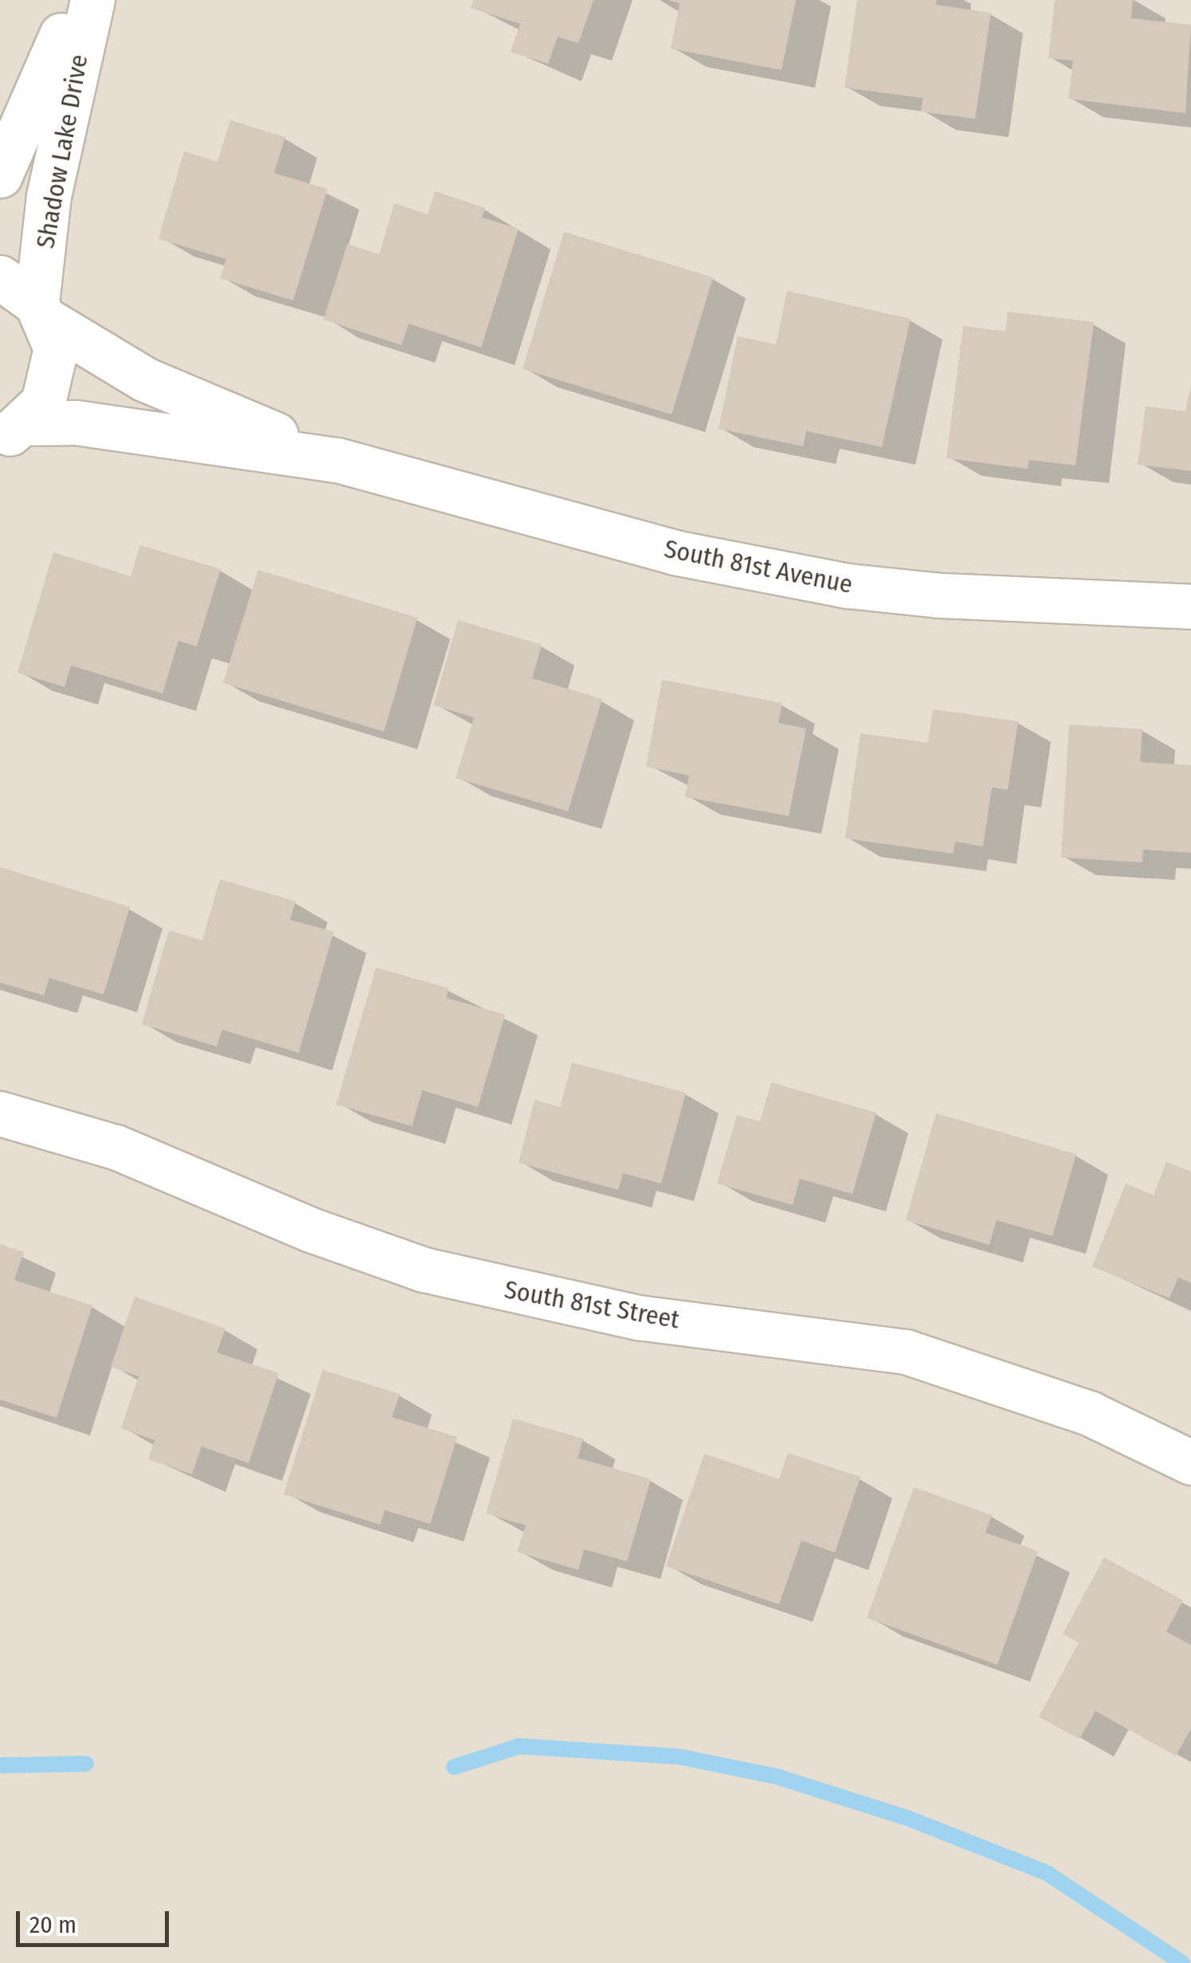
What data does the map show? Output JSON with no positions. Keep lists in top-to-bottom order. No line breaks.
{"streets":{"street":["Shadow Lake Drive","South 81st Avenue","South 81st Street"]},"crossings":[["Shadow Lake Drive","South 81st Avenue"]],"scale_bar":"20 m"}
